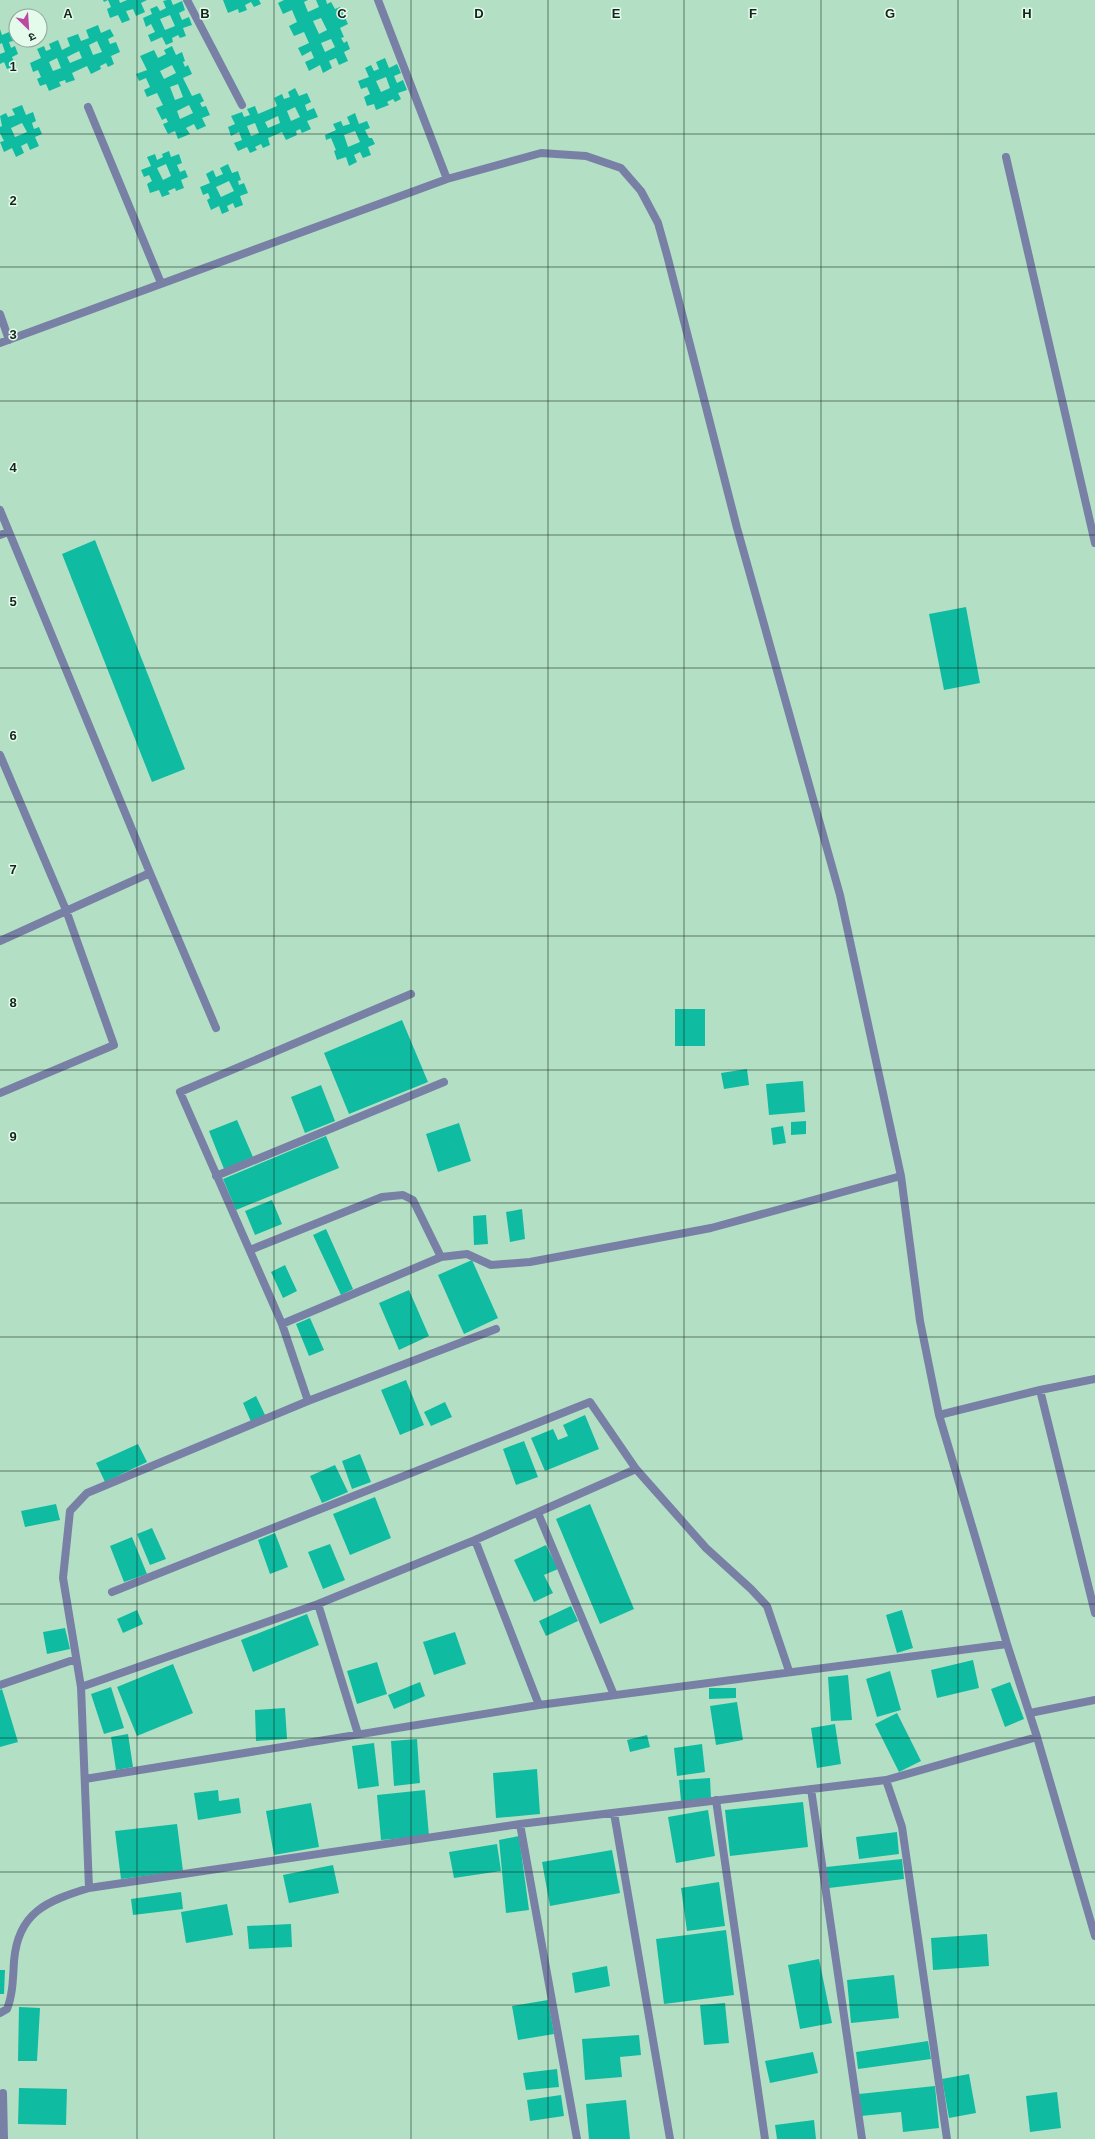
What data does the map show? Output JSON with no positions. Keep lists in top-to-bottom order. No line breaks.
{"north":"bottom right","grid":{"columns":["A","B","C","D","E","F","G","H"],"rows":["1","2","3","4","5","6","7","8","9"]}}
